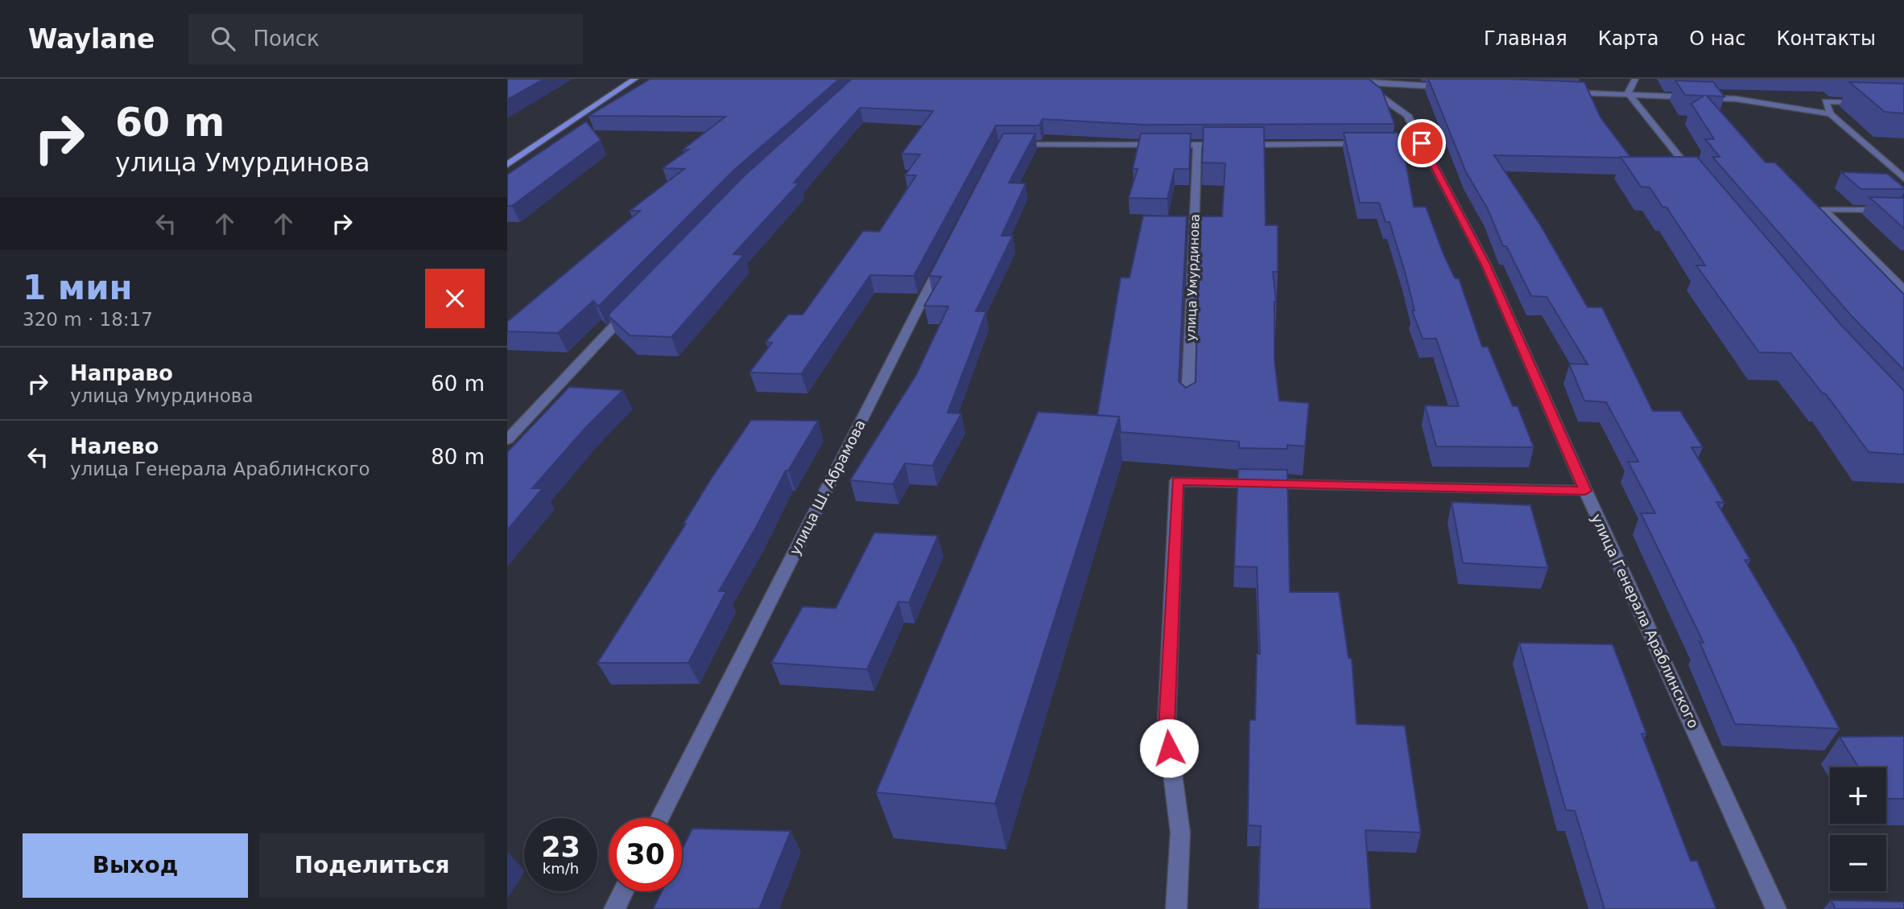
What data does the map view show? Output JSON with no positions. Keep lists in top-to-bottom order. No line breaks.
{"streets":{"street":["улица Умурдинова","улица Ш. Абрамова","улица Генерала Араблинского"]},"page":{"header":"Waylane","search":"Поиск","nav":["Главная","Карта","О нас","Контакты"],"turn":["60 m","улица Умурдинова"],"heading":["1 мин","320 m · 18:17"],"list":[{"name":"Направо","note":"улица Умурдинова","value":"60 m"},{"name":"Налево","note":"улица Генерала Араблинского","value":"80 m"}],"map_buttons":["+","−"],"speed":"23 km/h","limit":"30","buttons":["Выход","Поделиться"]}}
